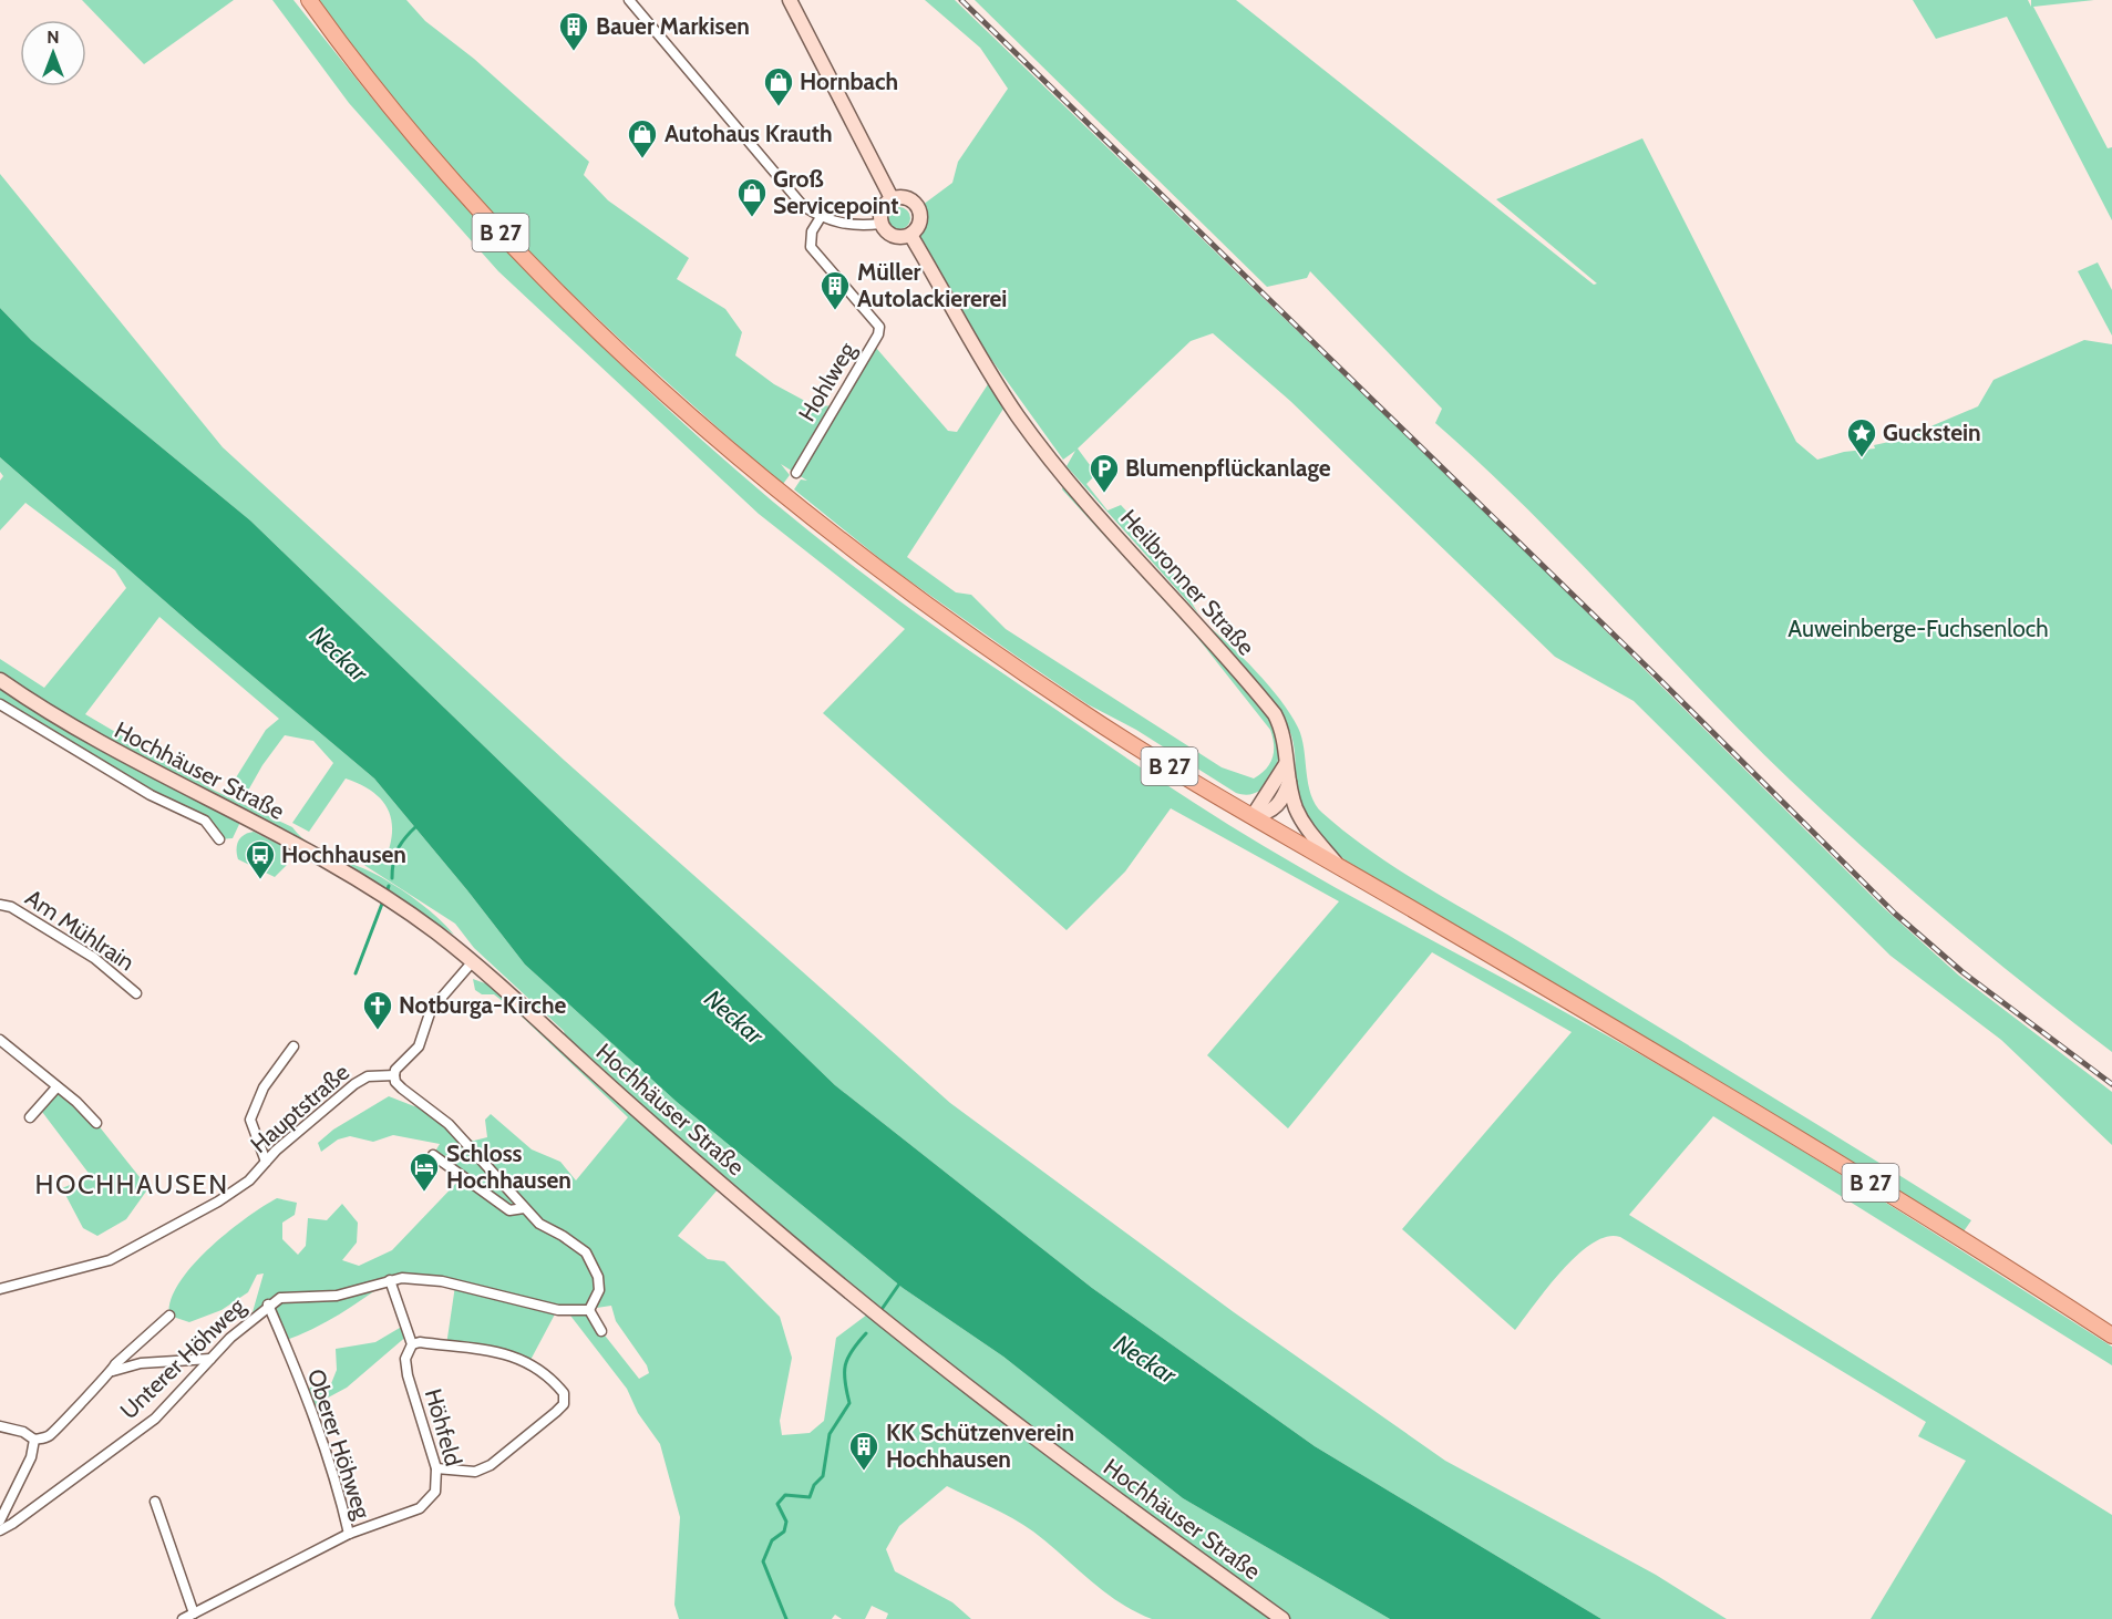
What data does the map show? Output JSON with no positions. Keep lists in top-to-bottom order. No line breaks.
{"streets":{"main road":["B 27","Heilbronner Straße","Hochhäuser Straße"],"street":["Hohlweg","Am Mühlrain","Hauptstraße","Unterer Höhweg","Höhfeld","Oberer Höhweg"]},"crossings":[["B 27","Heilbronner Straße"],["Unterer Höhweg","Höhfeld"],["Unterer Höhweg","Oberer Höhweg"],["Höhfeld","Oberer Höhweg"]],"districts":["HOCHHAUSEN"],"water":["Neckar"],"parks":["Auweinberge-Fuchsenloch"],"places":{"building":["Bauer Markisen","Müller Autolackiererei","KK Schützenverein Hochhausen"],"shop":["Hornbach","Autohaus Krauth","Groß Servicepoint"],"place":["Guckstein"],"parking":["Blumenpflückanlage"],"bus stop":["Hochhausen"],"church":["Notburga-Kirche"],"hotel":["Schloss Hochhausen"]},"north":"top"}
